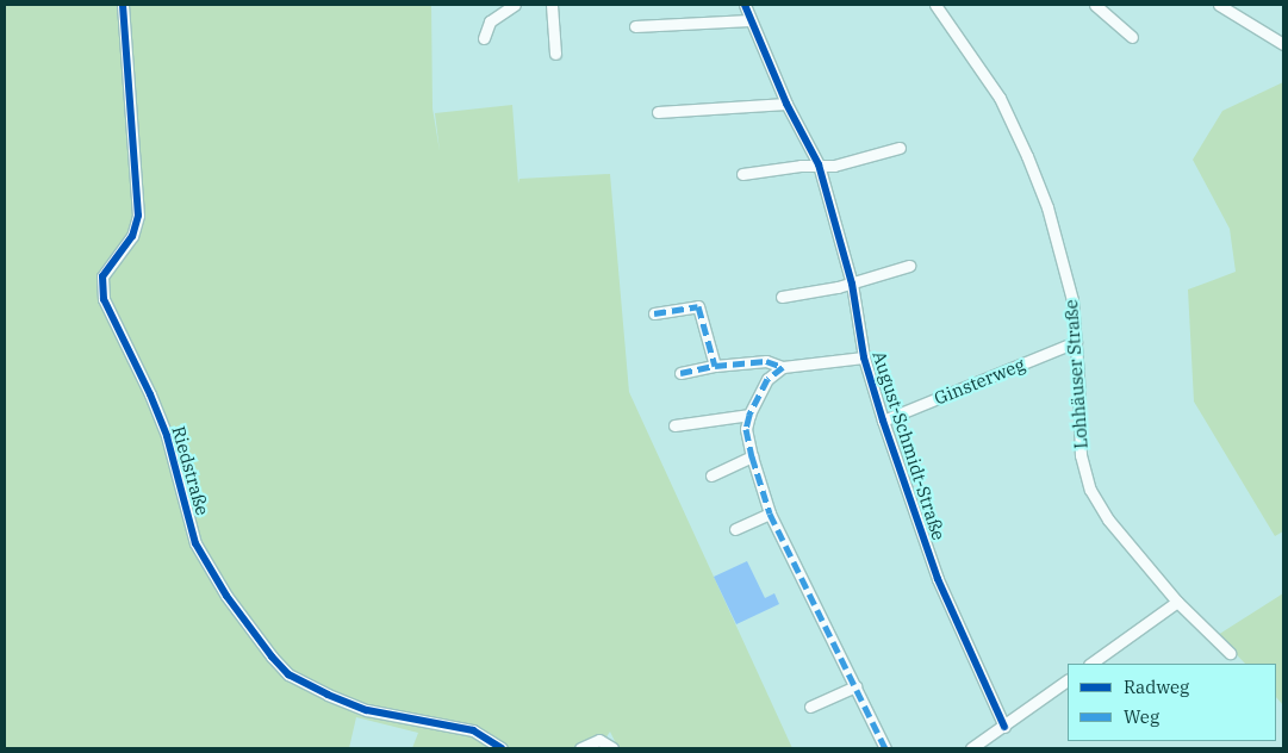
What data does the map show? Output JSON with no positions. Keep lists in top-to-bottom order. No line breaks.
{"streets":{"street":["Lohhäuser Straße","Ginsterweg","August-Schmidt-Straße","Riedstraße"]},"crossings":[["Lohhäuser Straße","Ginsterweg"],["Ginsterweg","August-Schmidt-Straße"]],"legend":["Radweg","Weg"]}
